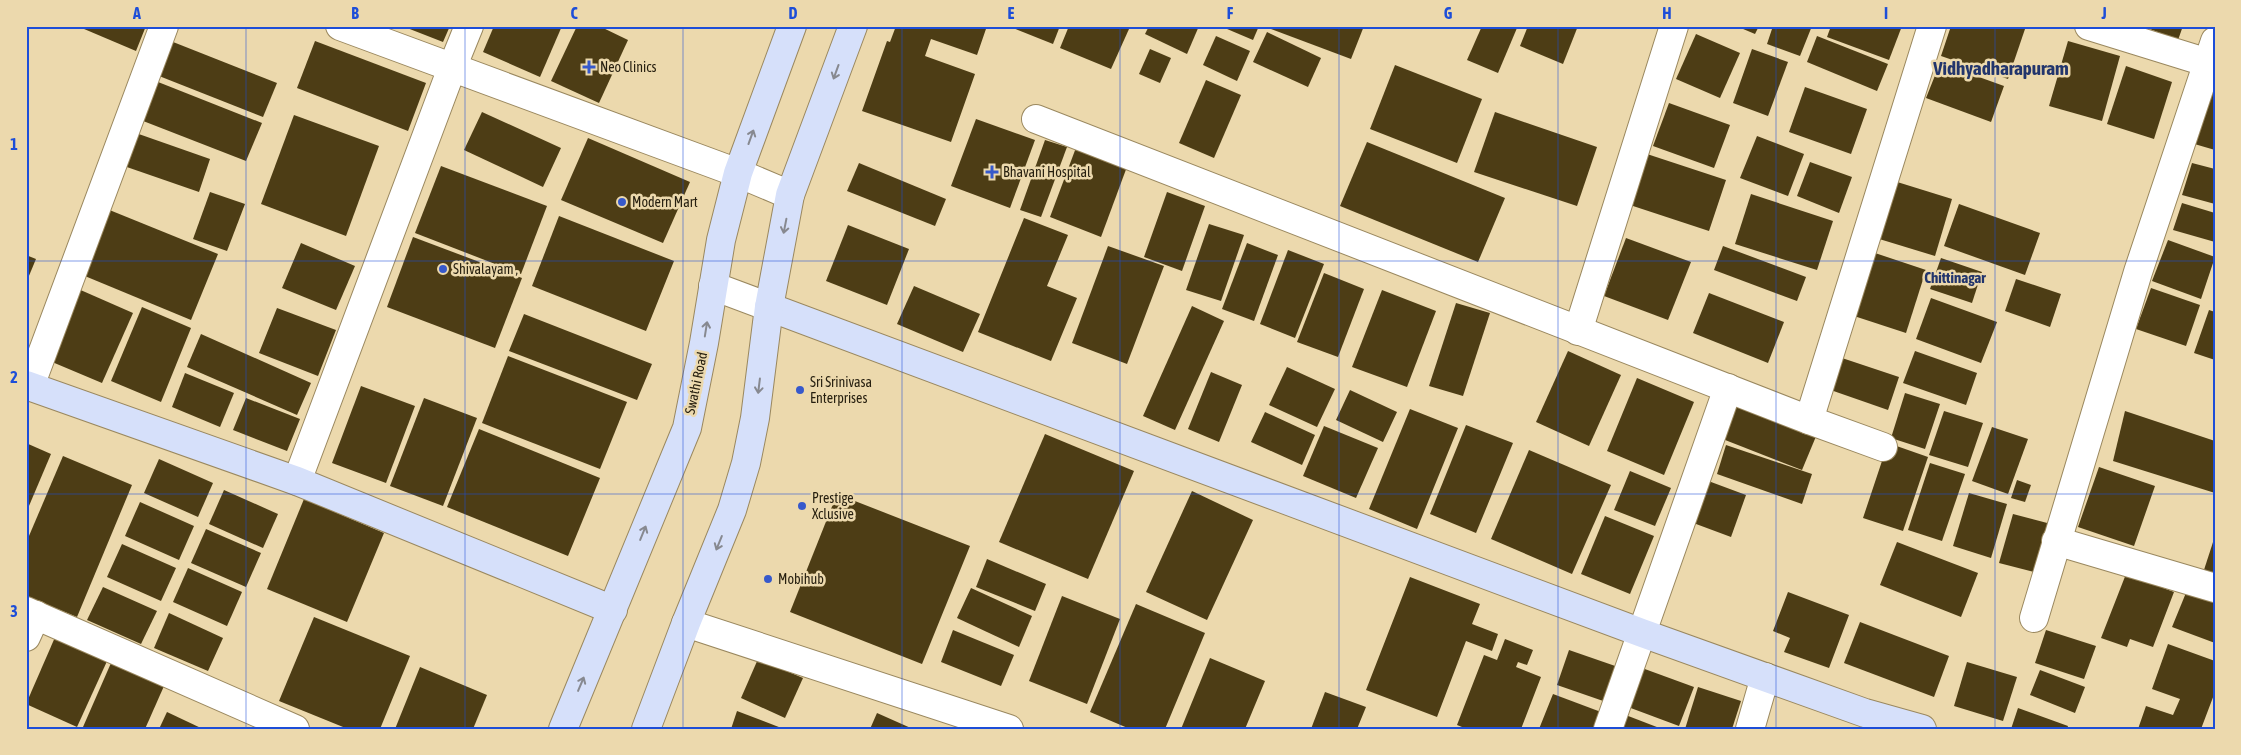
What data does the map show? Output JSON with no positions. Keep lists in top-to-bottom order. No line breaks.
{"streets":{"street":["Swathi Road"]},"districts":["Vidhyadharapuram","Chittinagar"],"places":{"health":["Neo Clinics","Bhavani Hospital"],"other":["Modern Mart","Shivalayam ,","Sri Srinivasa Enterprises","Prestige Xclusive","Mobihub"]},"grid":{"columns":["A","B","C","D","E","F","G","H","I","J"],"rows":["1","2","3"]}}
